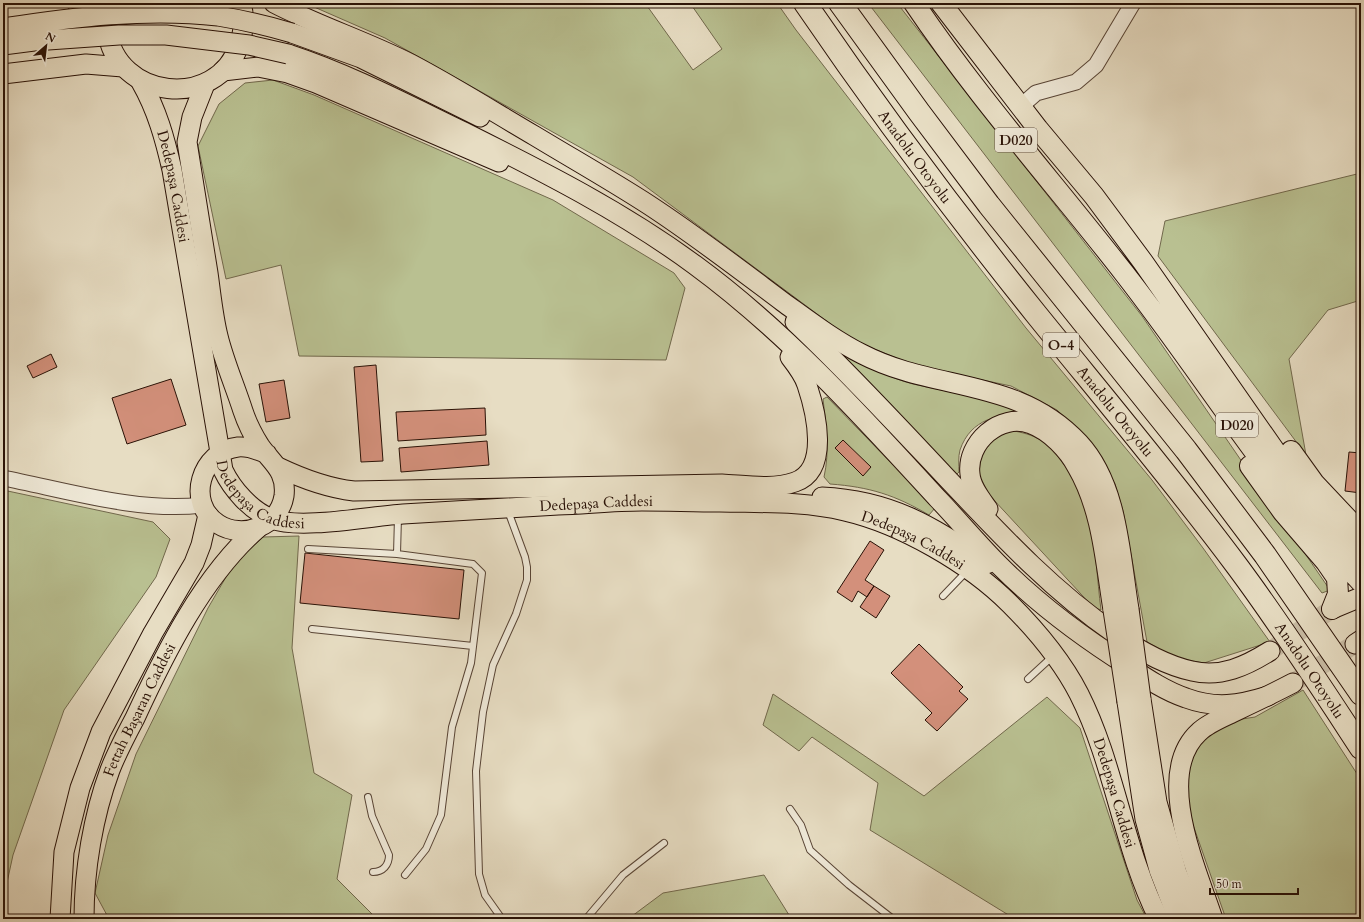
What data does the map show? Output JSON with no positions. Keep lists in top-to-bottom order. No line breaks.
{"streets":{"highway":["D020","Anadolu Otoyolu","O-4"],"main road":["Dedepaşa Caddesi","Fettah Başaran Caddesi"]},"crossings":[["Dedepaşa Caddesi","Fettah Başaran Caddesi"]],"scale_bar":"50 m","north":"top right"}
